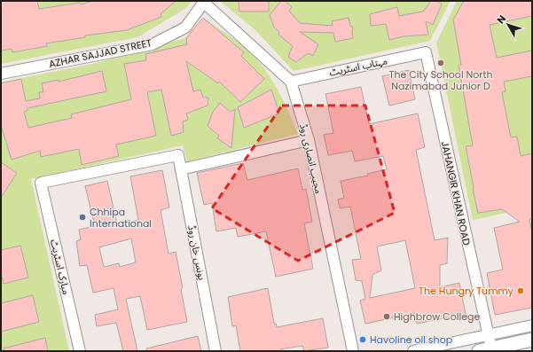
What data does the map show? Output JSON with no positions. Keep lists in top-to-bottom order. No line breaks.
{"streets":{"street":["AZHAR SAJJAD STREET","مہتاب اسٹریٹ","مجیب انصاری روڈ","JAHANGIR KHAN ROAD","یونس خان روڈ","مبارک اسٹریٹ"]},"crossings":[["مہتاب اسٹریٹ","مجیب انصاری روڈ"],["مہتاب اسٹریٹ","JAHANGIR KHAN ROAD"],["یونس خان روڈ","مبارک اسٹریٹ"]],"places":["The City School North Nazimabad Junior D","Chhipa International","The Hungry Tummy","Highbrow College","Havoline oil shop"],"north":"top left"}
